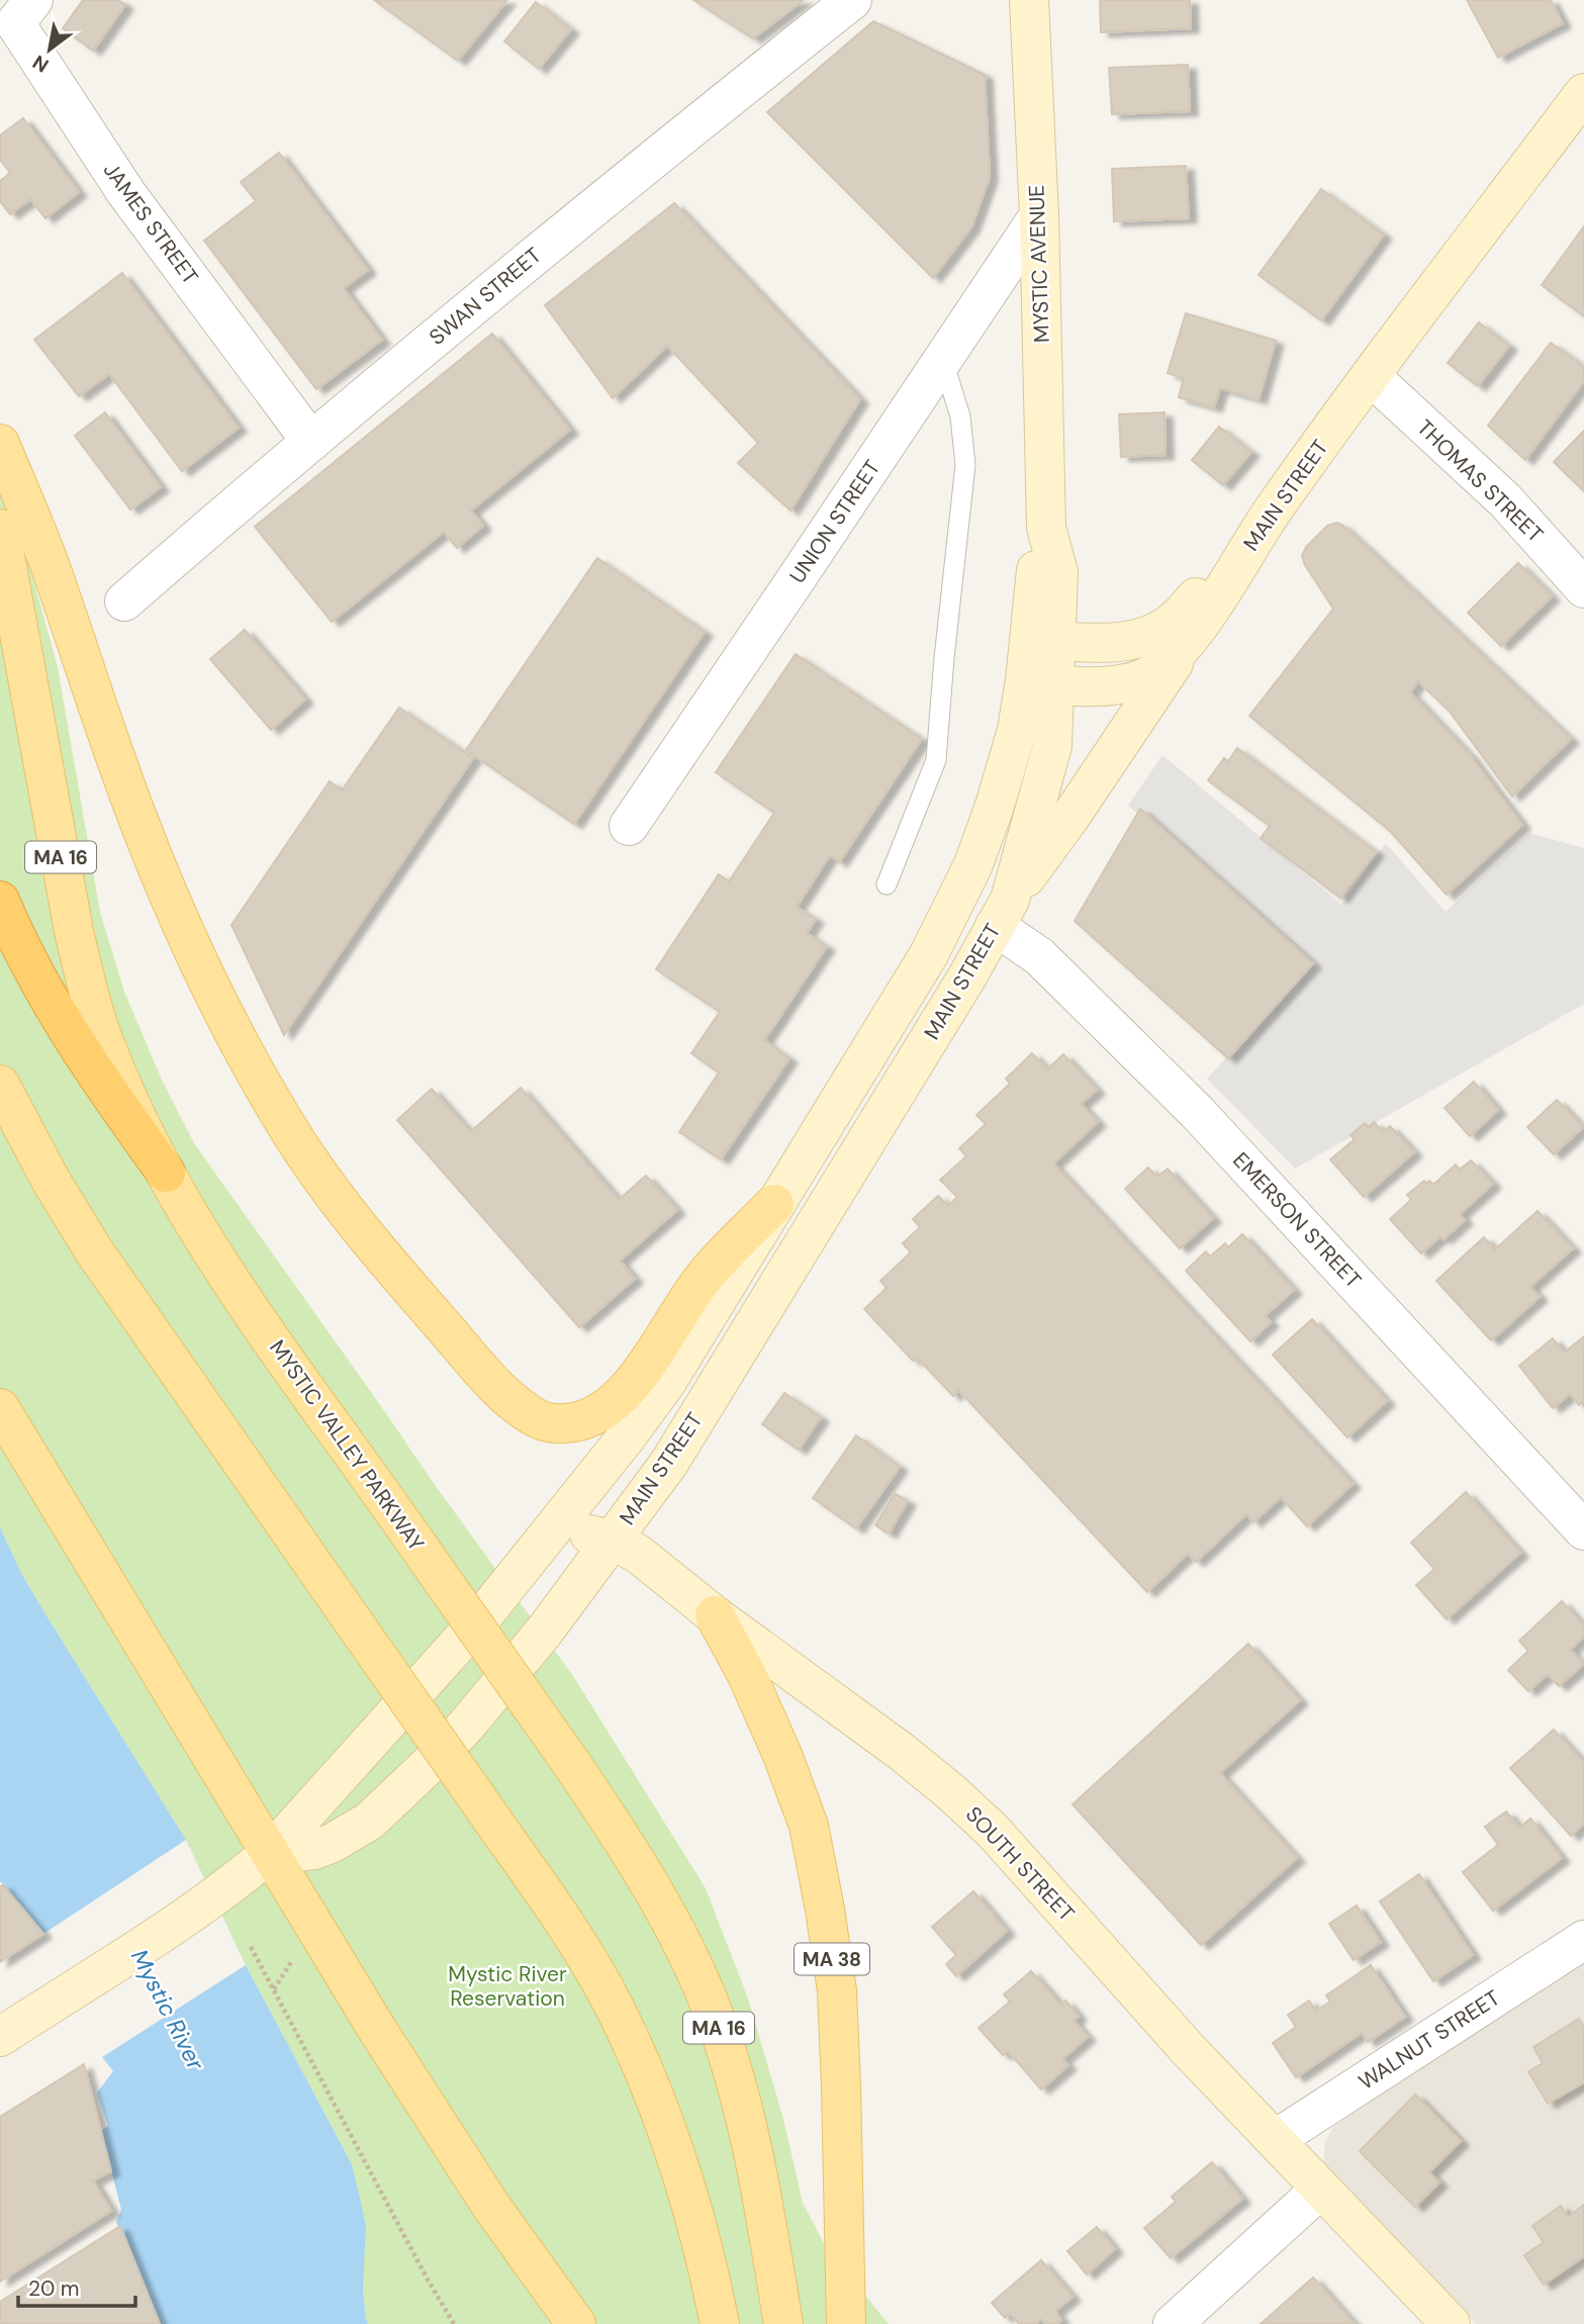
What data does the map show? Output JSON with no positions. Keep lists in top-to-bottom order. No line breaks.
{"streets":{"main road":["MYSTIC AVENUE","MAIN STREET","MA 16","MYSTIC VALLEY PARKWAY","SOUTH STREET","MA 38"],"street":["JAMES STREET","SWAN STREET","THOMAS STREET","UNION STREET","EMERSON STREET","WALNUT STREET"]},"crossings":[["JAMES STREET","SWAN STREET"],["MYSTIC AVENUE","MAIN STREET"],["MYSTIC AVENUE","UNION STREET"],["THOMAS STREET","MAIN STREET"],["MAIN STREET","EMERSON STREET"],["MAIN STREET","SOUTH STREET"],["SOUTH STREET","MA 38"],["SOUTH STREET","WALNUT STREET"]],"water":["Mystic River"],"parks":["Mystic River Reservation"],"scale_bar":"20 m","north":"bottom left"}
